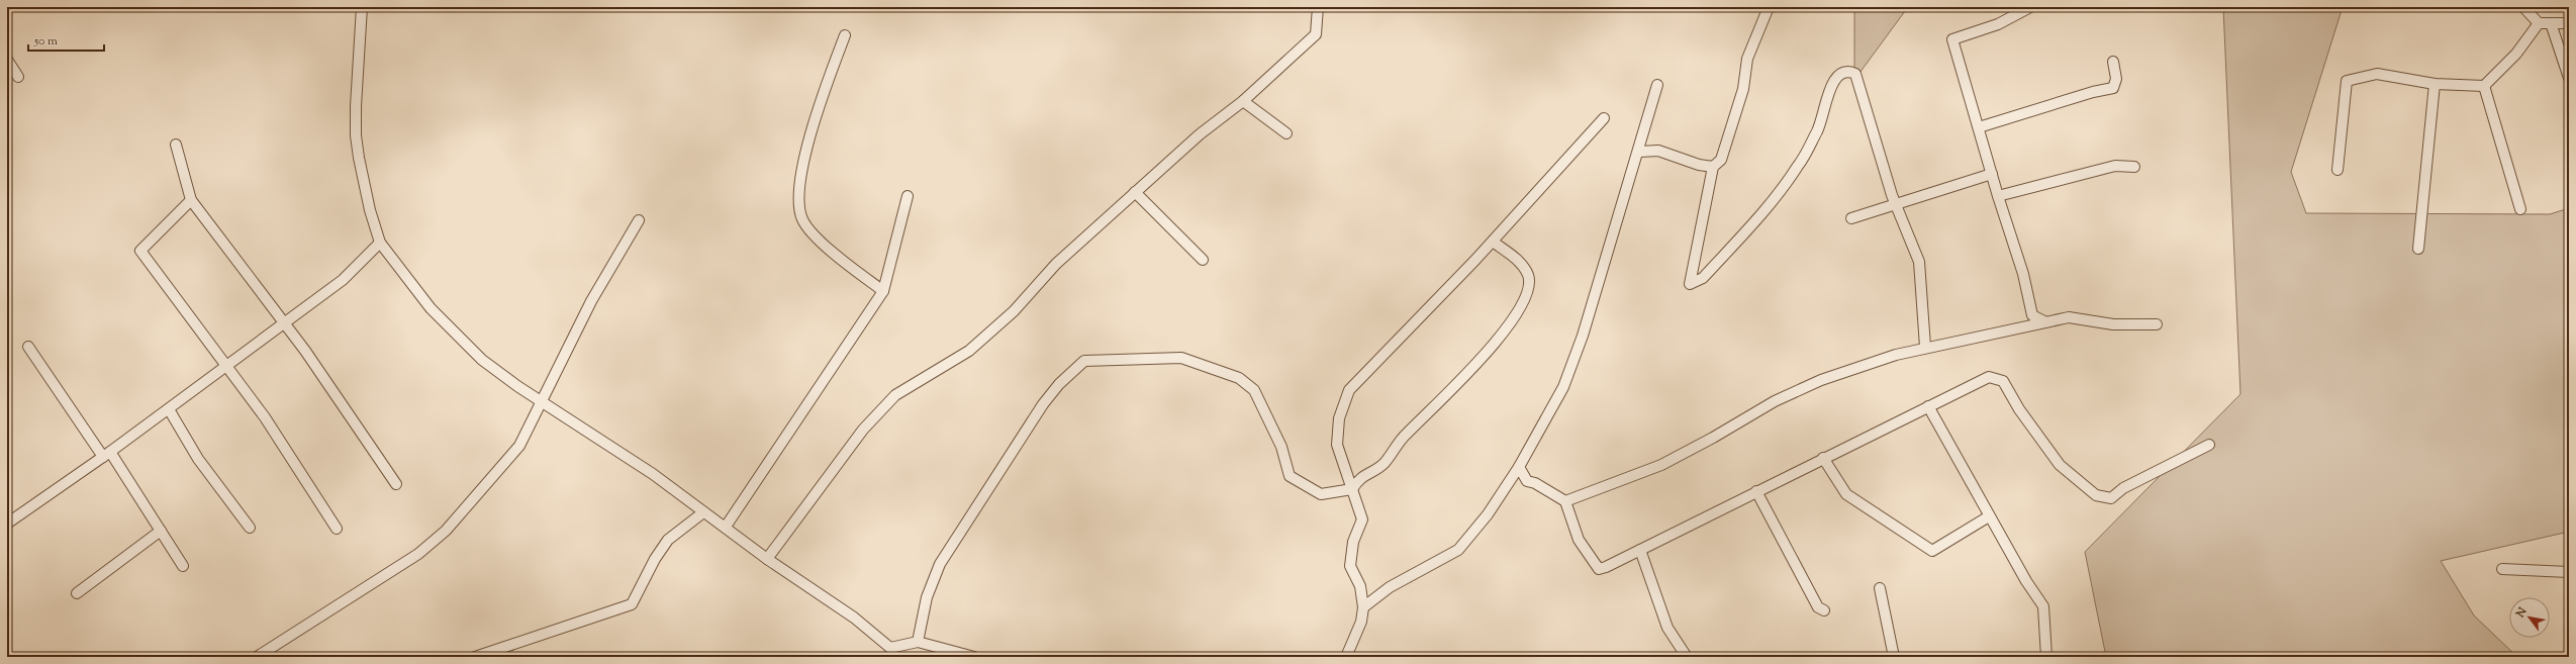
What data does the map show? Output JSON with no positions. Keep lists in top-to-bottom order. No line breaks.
{"scale_bar":"50 m","north":"top left"}
